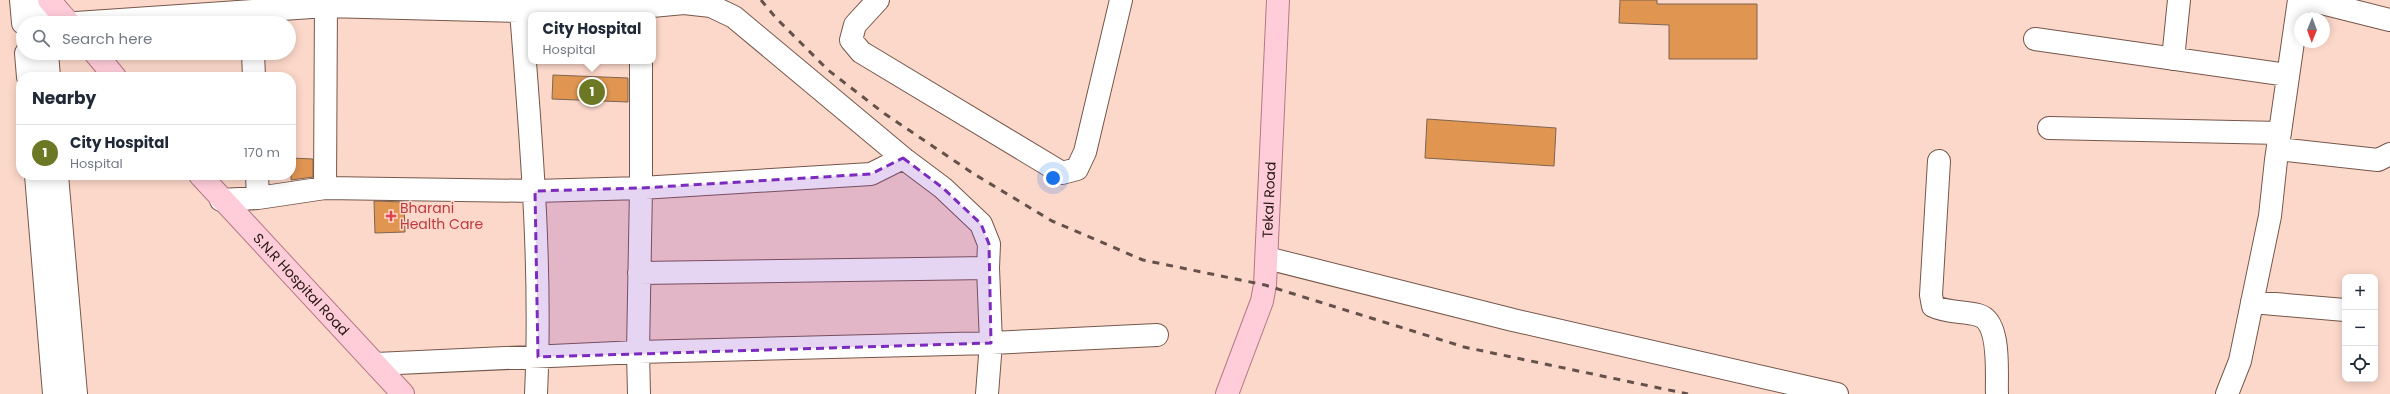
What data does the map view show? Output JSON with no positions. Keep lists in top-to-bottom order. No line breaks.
{"streets":{"main road":["Tekal Road","S.N.R Hospital Road"]},"places":{"health":["Bharani Health Care"]},"north":"bottom","page":{"popup":["City Hospital","Hospital"],"search":"Search here","heading":"Nearby","pins":"1","list":[{"mark":"1","name":"City Hospital","note":"Hospital","value":"170 m"}],"map_buttons":["+","−"]}}
